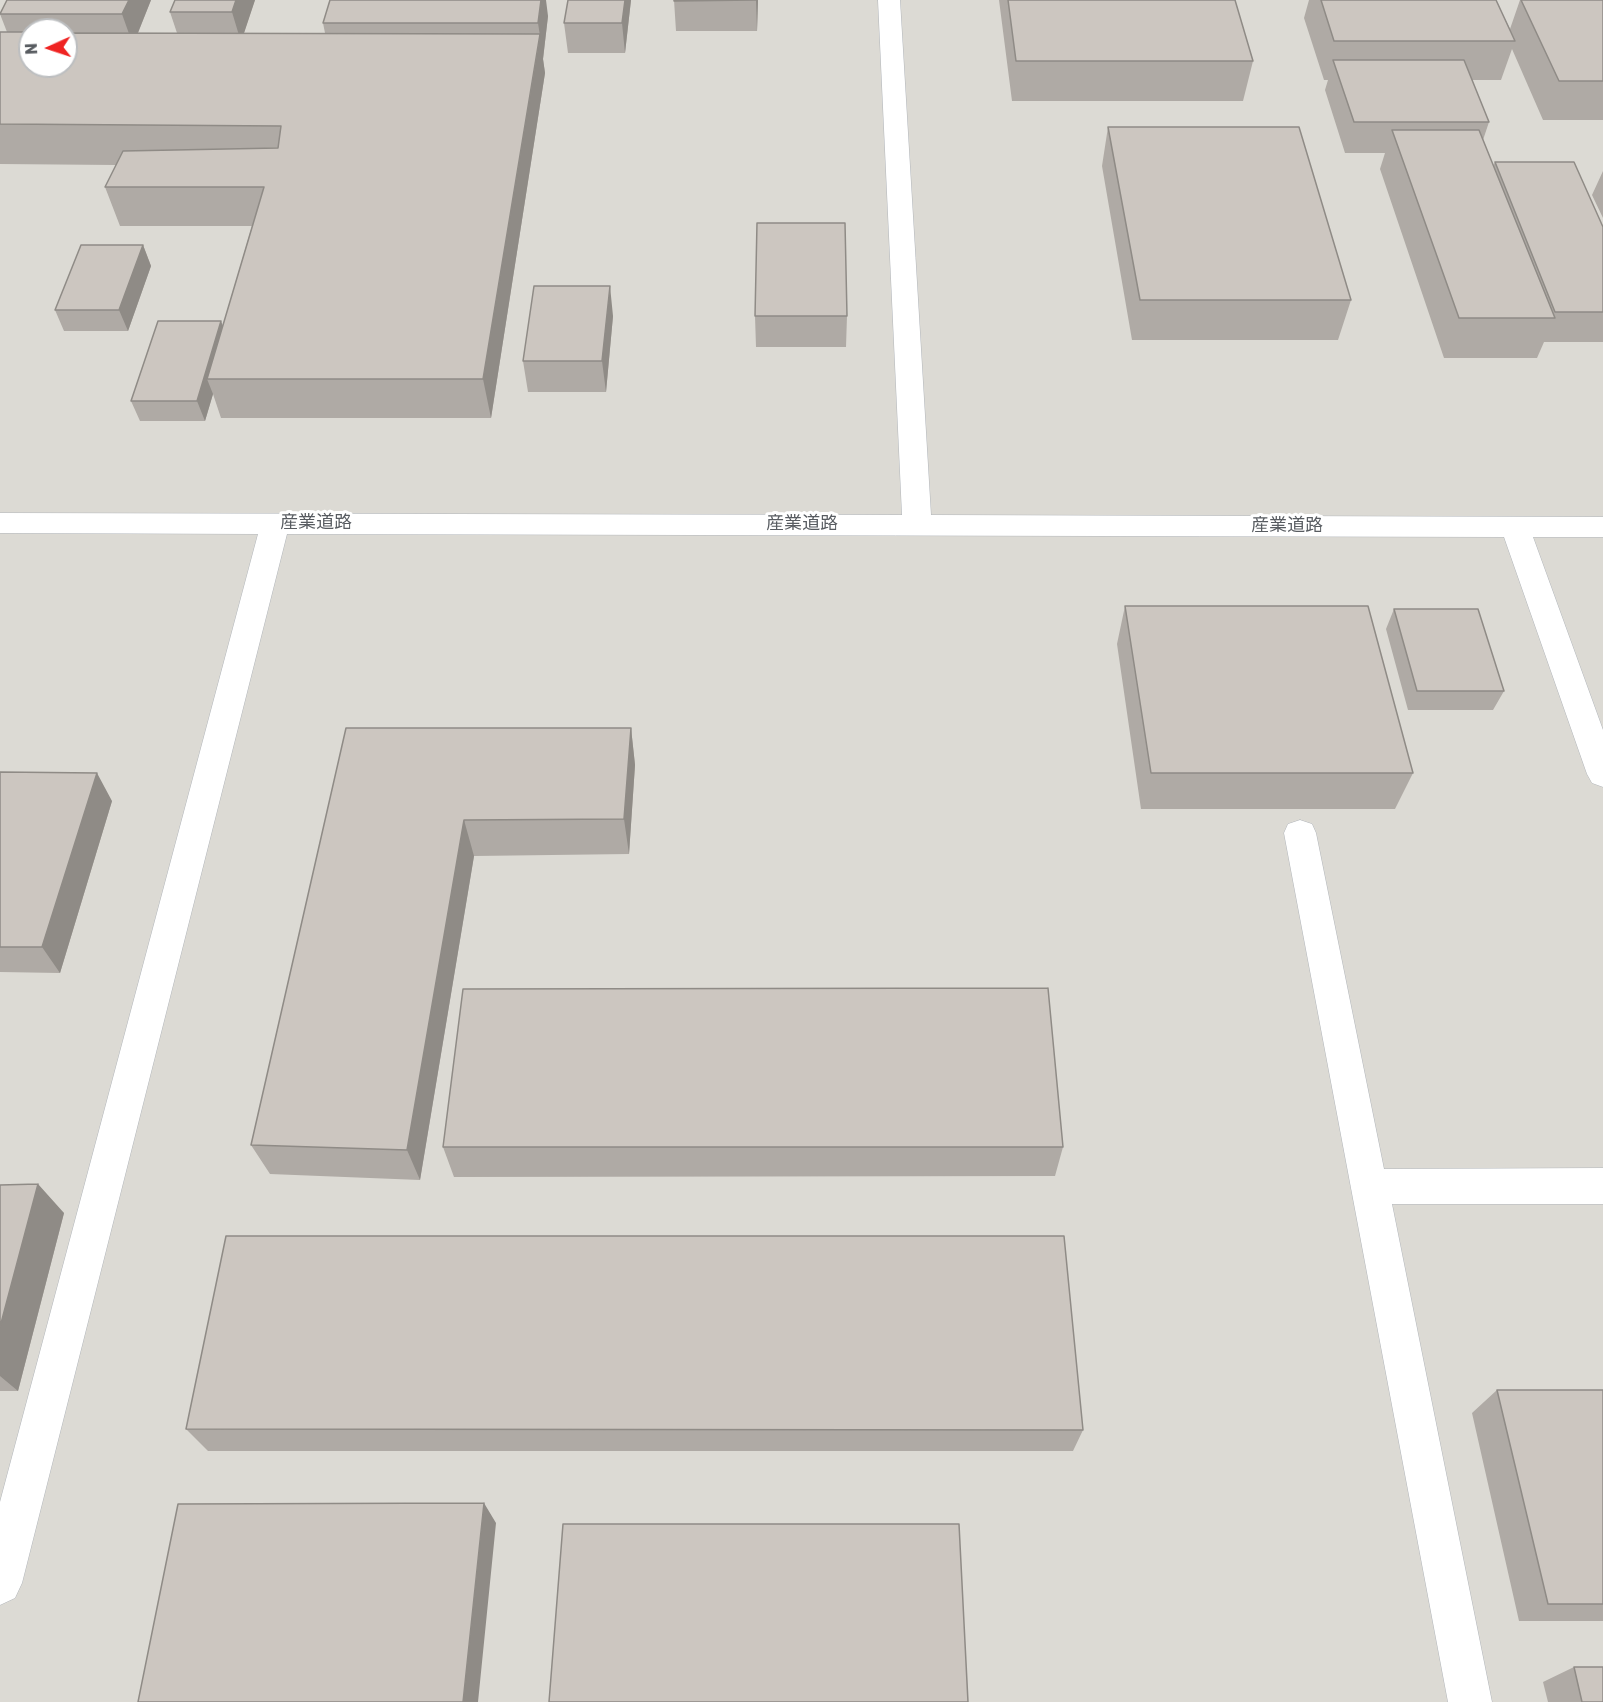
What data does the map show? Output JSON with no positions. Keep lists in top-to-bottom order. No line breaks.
{"streets":{"street":["産業道路"]},"north":"left"}
